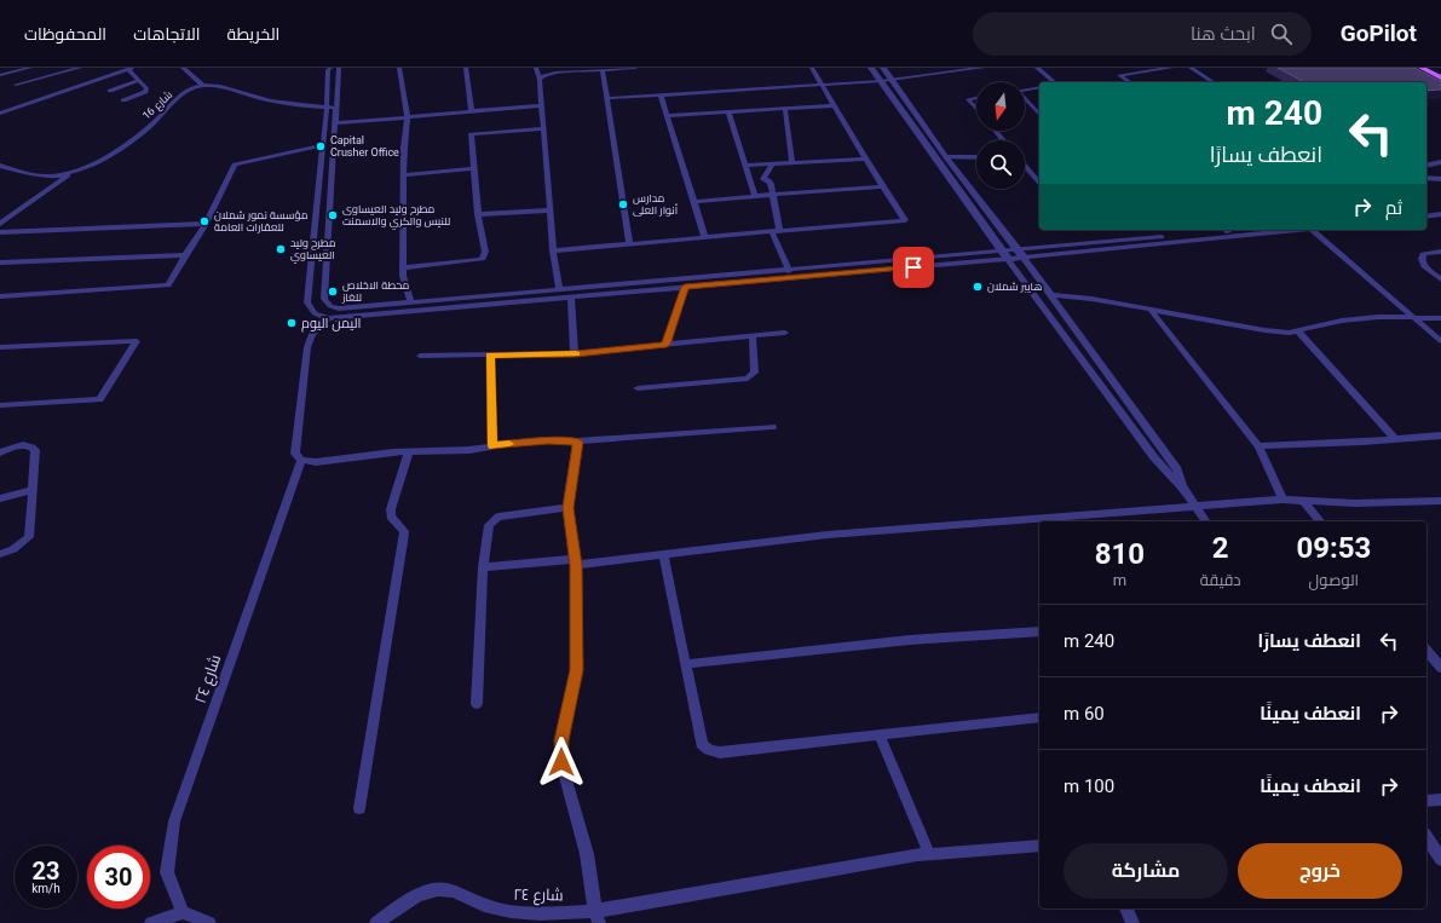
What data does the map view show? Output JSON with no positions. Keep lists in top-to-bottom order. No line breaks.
{"streets":{"street":["شارع 16","شارع ٢٤"]},"places":["Capital Crusher Office","مدارس أنوار العلى","مطرح وليد العيساوي للنيس والكري والاسمنت","مؤسسة نمور شملان للعقارات العامة","مطرح وليد العيساوي","هايبر شملان","محطة الاخلاص للغاز","اليمن اليوم"],"north":"bottom","page":{"header":"GoPilot","search":"ابحث هنا","nav":["الخريطة","الاتجاهات","المحفوظات"],"turn":["240 m","انعطف يسارًا"],"then":"ثم","eta":["09:53","الوصول","2","دقيقة","810","m"],"list":[{"name":"انعطف يسارًا","value":"240 m"},{"name":"انعطف يمينًا","value":"60 m"},{"name":"انعطف يمينًا","value":"100 m"}],"buttons":["خروج","مشاركة"],"speed":"23 km/h","limit":"30"}}
